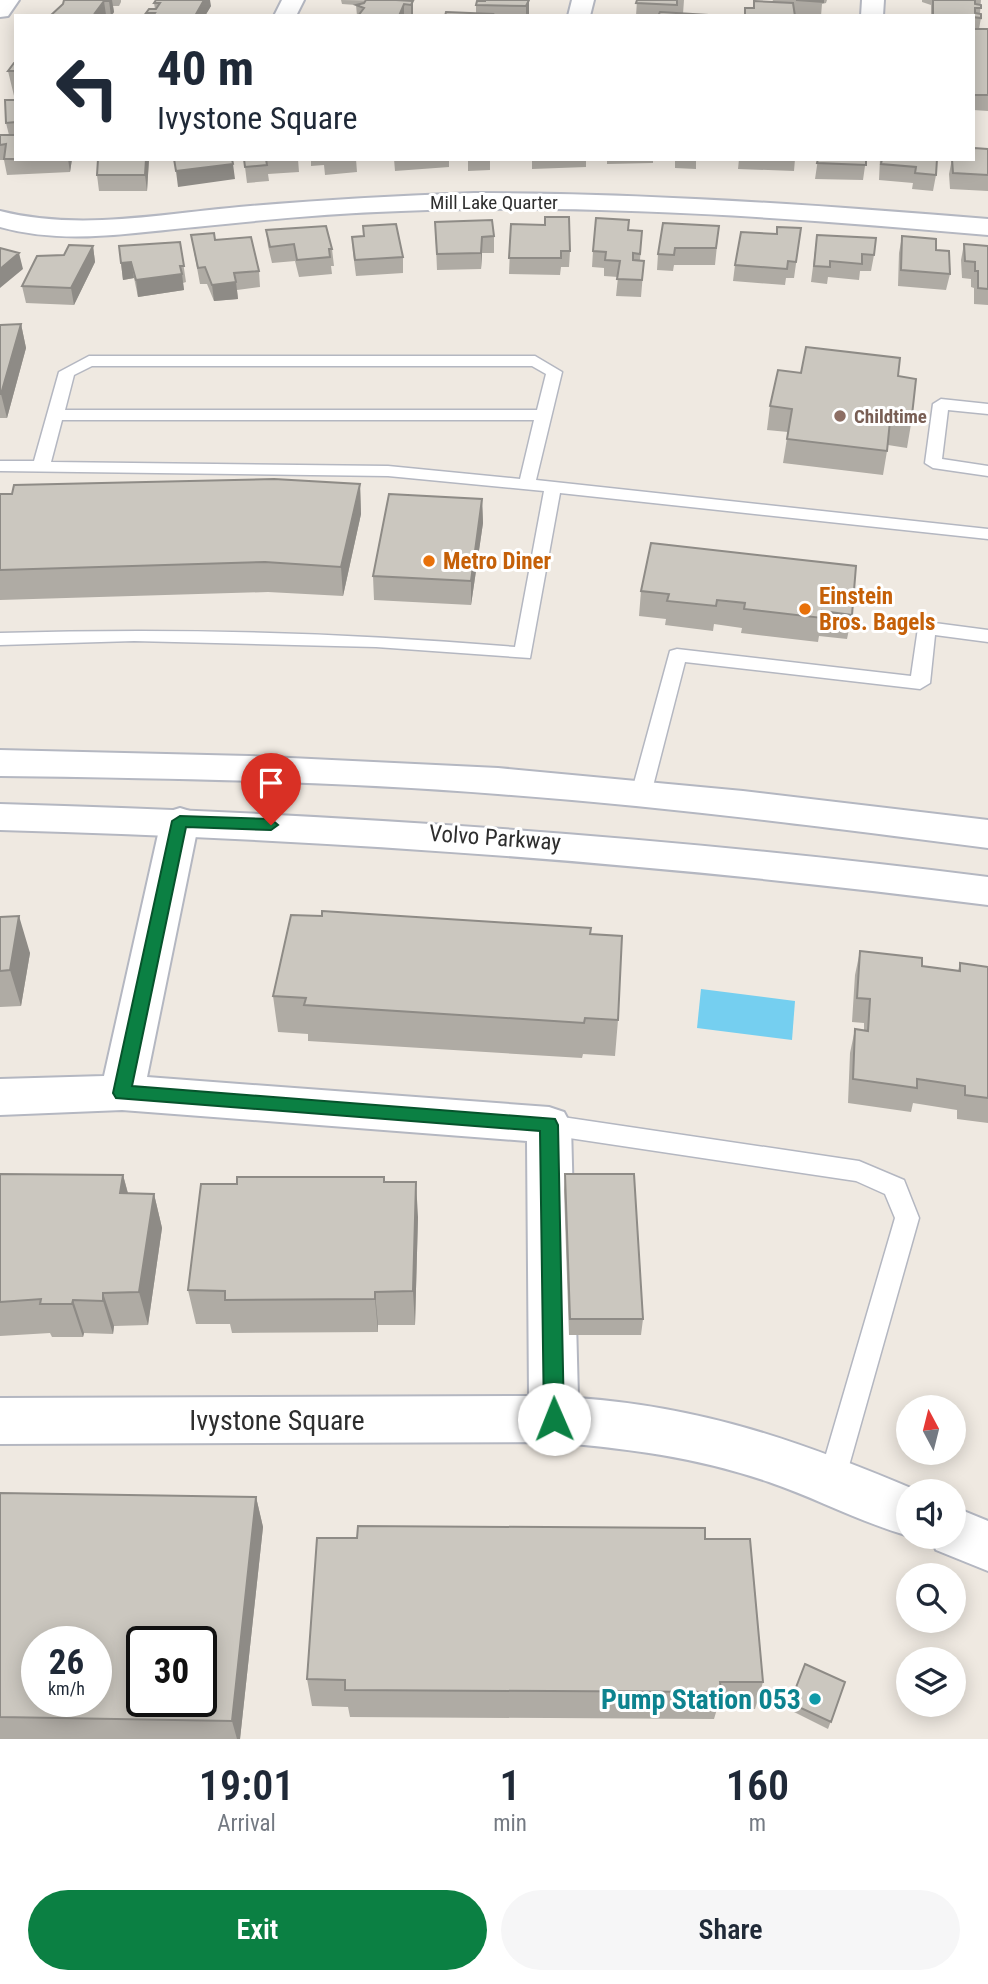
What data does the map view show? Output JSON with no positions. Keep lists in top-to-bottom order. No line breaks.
{"streets":{"street":["Mill Lake Quarter","Volvo Parkway","Ivystone Square"]},"places":["Childtime","Metro Diner","Einstein Bros. Bagels","Pump Station 053"],"north":"top","page":{"turn":["40 m","Ivystone Square"],"speed":"26 km/h","limit":"30","eta":["19:01","Arrival","1","min","160","m"],"buttons":["Exit","Share"]}}
